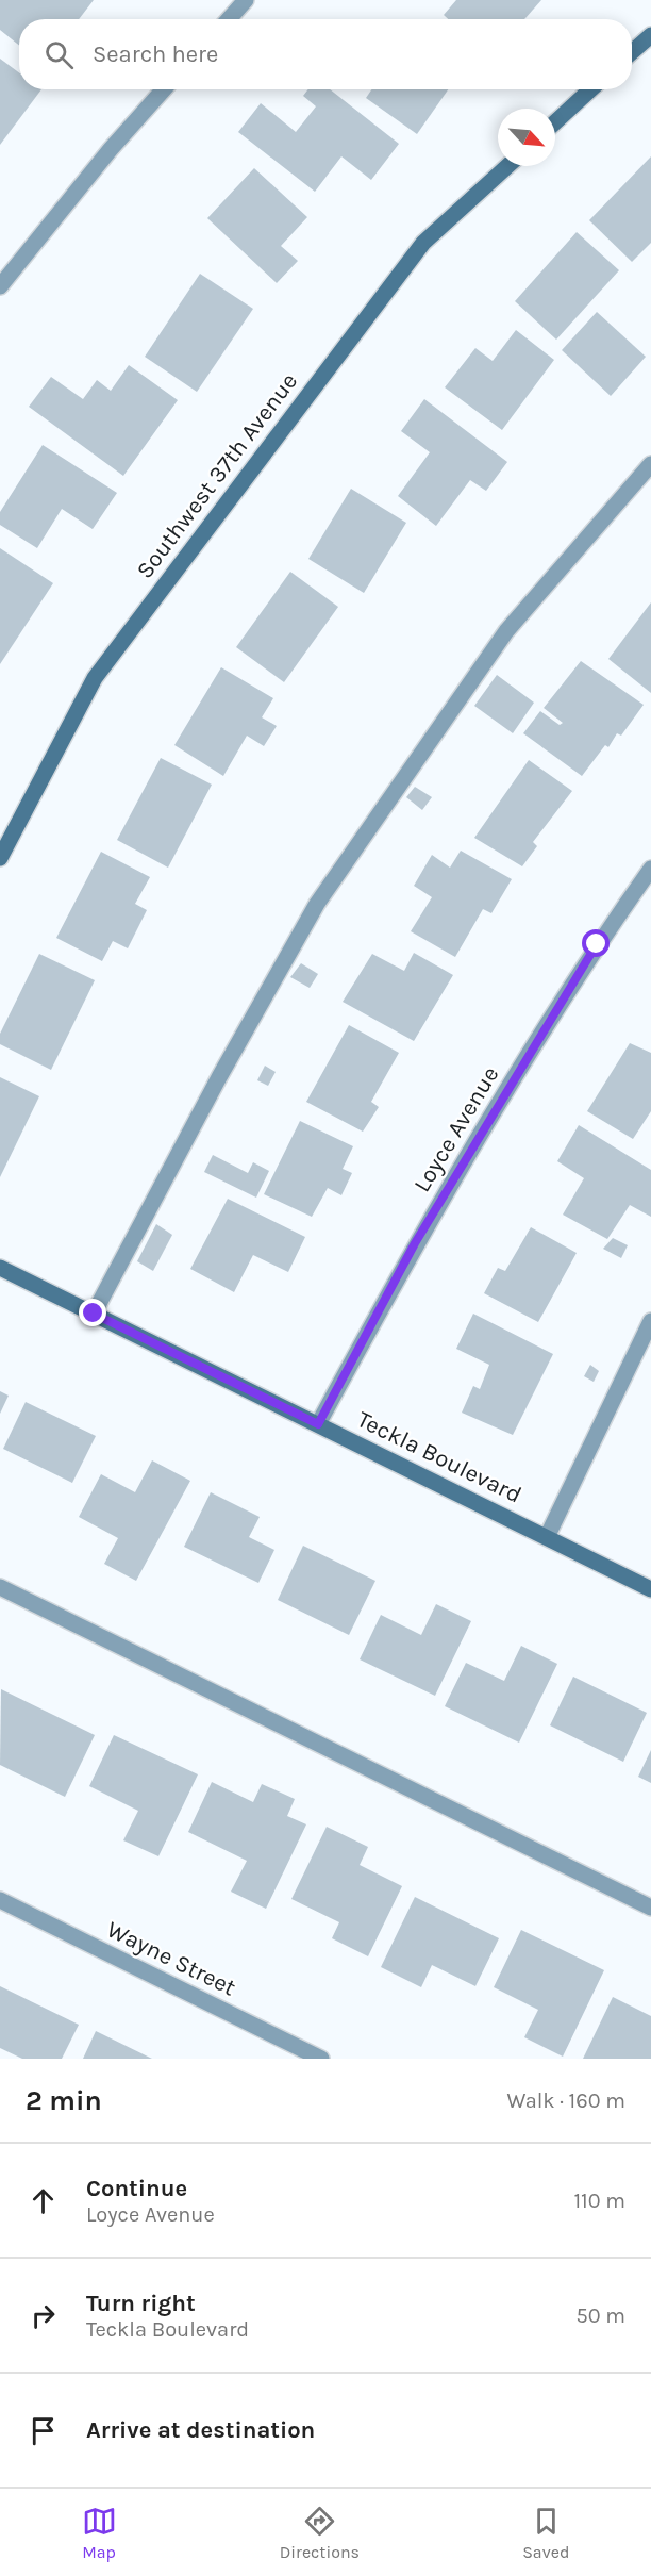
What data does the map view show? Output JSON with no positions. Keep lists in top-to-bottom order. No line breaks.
{"streets":{"street":["Southwest 37th Avenue","Loyce Avenue","Teckla Boulevard","Wayne Street"]},"crossings":[["Loyce Avenue","Teckla Boulevard"]],"north":"bottom right","page":{"search":"Search here","heading":["2 min","Walk · 160 m"],"list":[["Continue","Loyce Avenue","110 m"],["Turn right","Teckla Boulevard","50 m"],"Arrive at destination"],"nav":["Map","Directions","Saved"]}}
